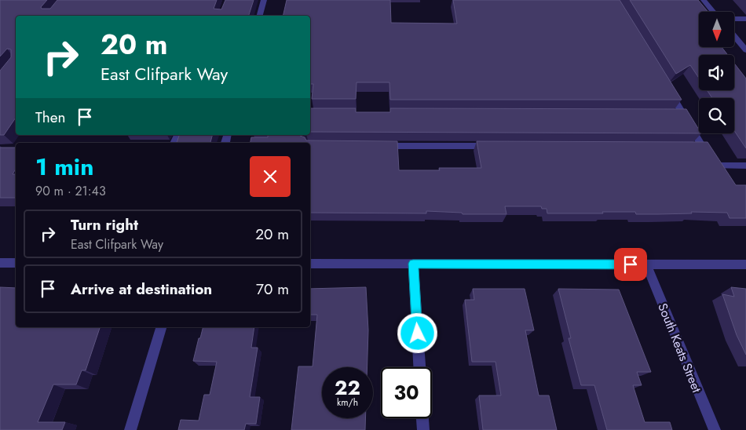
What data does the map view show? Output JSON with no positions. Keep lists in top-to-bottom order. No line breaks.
{"streets":{"street":["South Keats Street"]},"north":"bottom","page":{"turn":["20 m","East Clifpark Way"],"then":"Then","heading":["1 min","90 m · 21:43"],"list":[{"name":"Turn right","note":"East Clifpark Way","value":"20 m"},{"name":"Arrive at destination","value":"70 m"}],"speed":"22 km/h","limit":"30"}}
